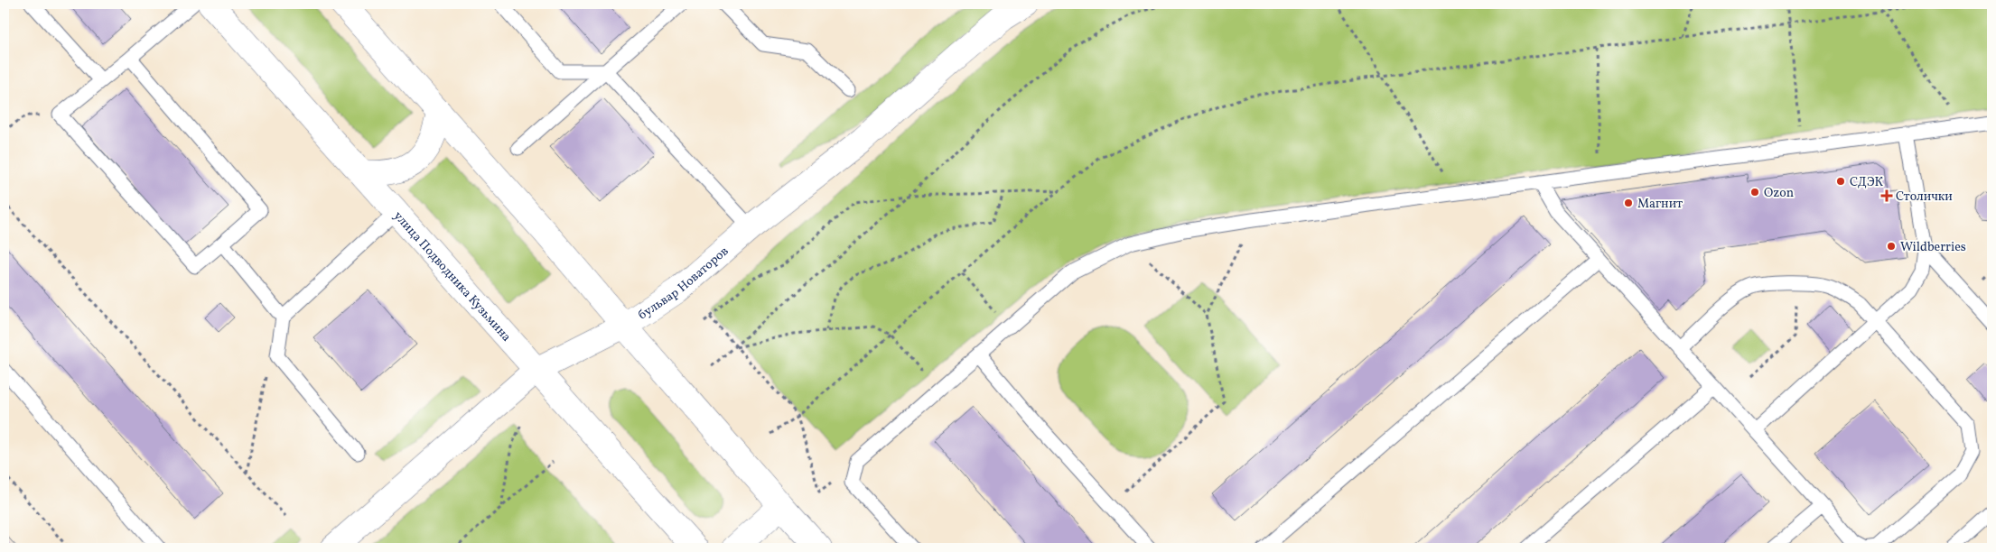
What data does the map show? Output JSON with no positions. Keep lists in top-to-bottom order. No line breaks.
{"streets":{"street":["улица Подводника Кузьмина","бульвар Новаторов"]},"crossings":[["улица Подводника Кузьмина","бульвар Новаторов"]],"places":{"other":["СДЭК","Ozon","Магнит","Wildberries"],"health":["Столички"]}}
